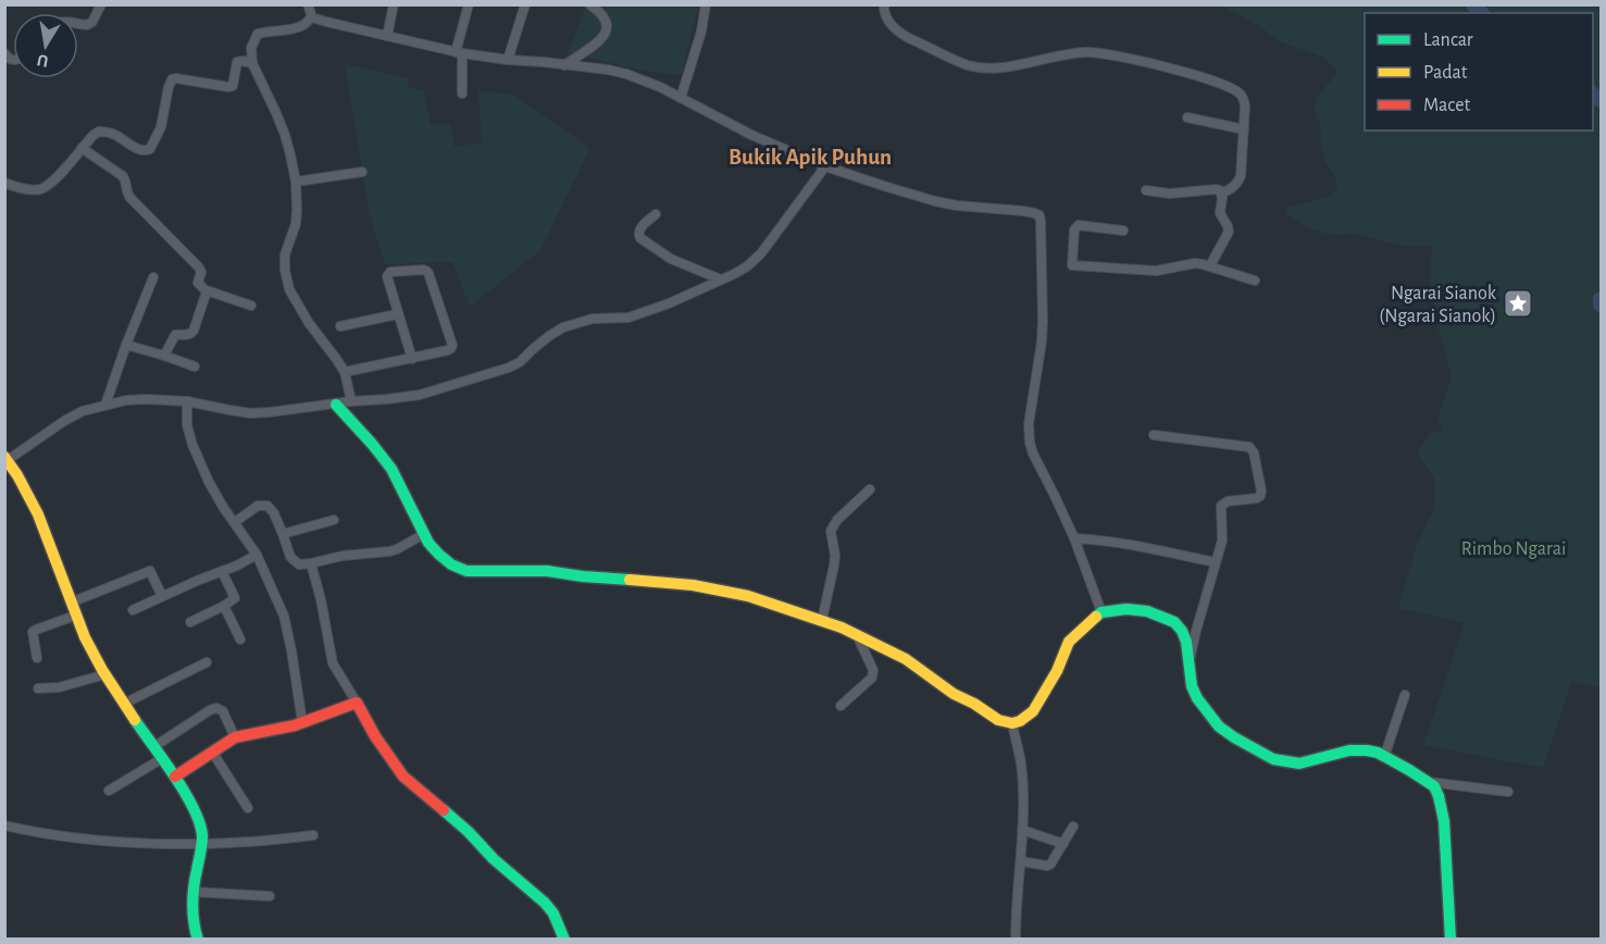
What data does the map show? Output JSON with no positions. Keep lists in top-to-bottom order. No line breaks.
{"districts":["Bukik Apik Puhun"],"parks":["Rimbo Ngarai"],"places":{"place":["Ngarai Sianok (Ngarai Sianok)"]},"legend":["Lancar","Padat","Macet"],"north":"bottom"}
